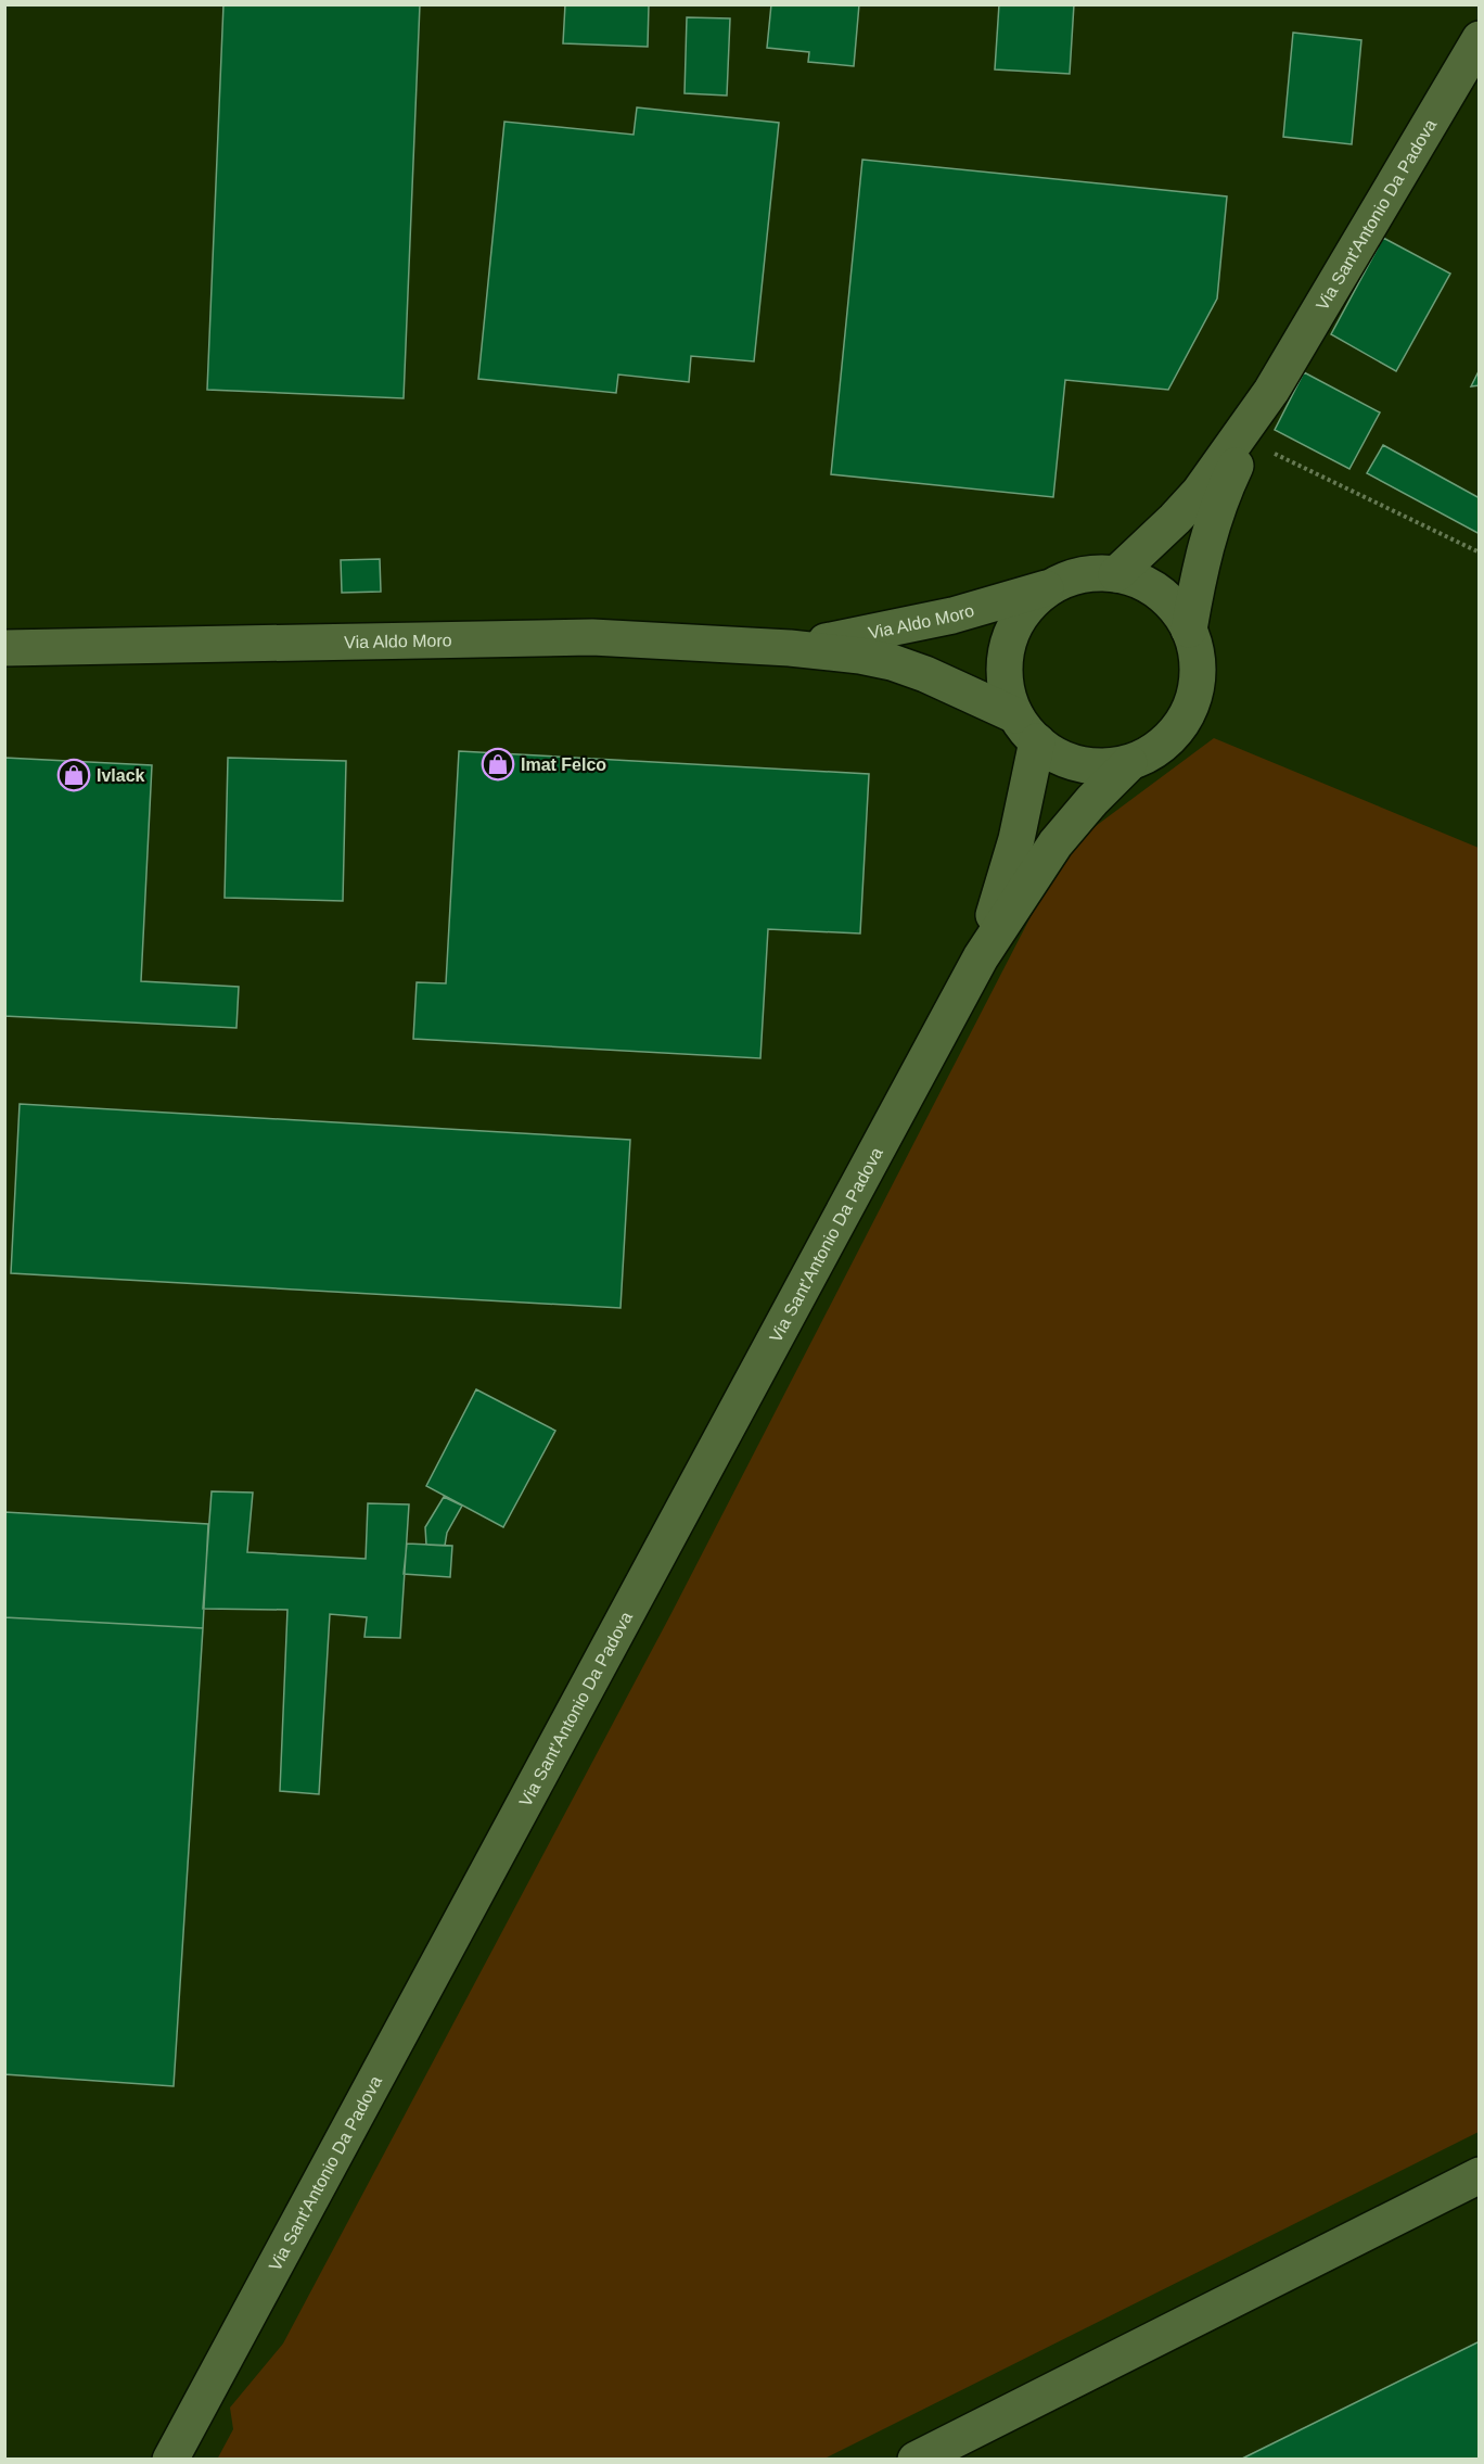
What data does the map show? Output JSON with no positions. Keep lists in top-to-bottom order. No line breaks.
{"streets":{"street":["Via Sant'Antonio Da Padova","Via Aldo Moro"]},"crossings":[["Via Sant'Antonio Da Padova","Via Aldo Moro"]],"places":{"shop":["Imat Felco","Ivlack"]}}
